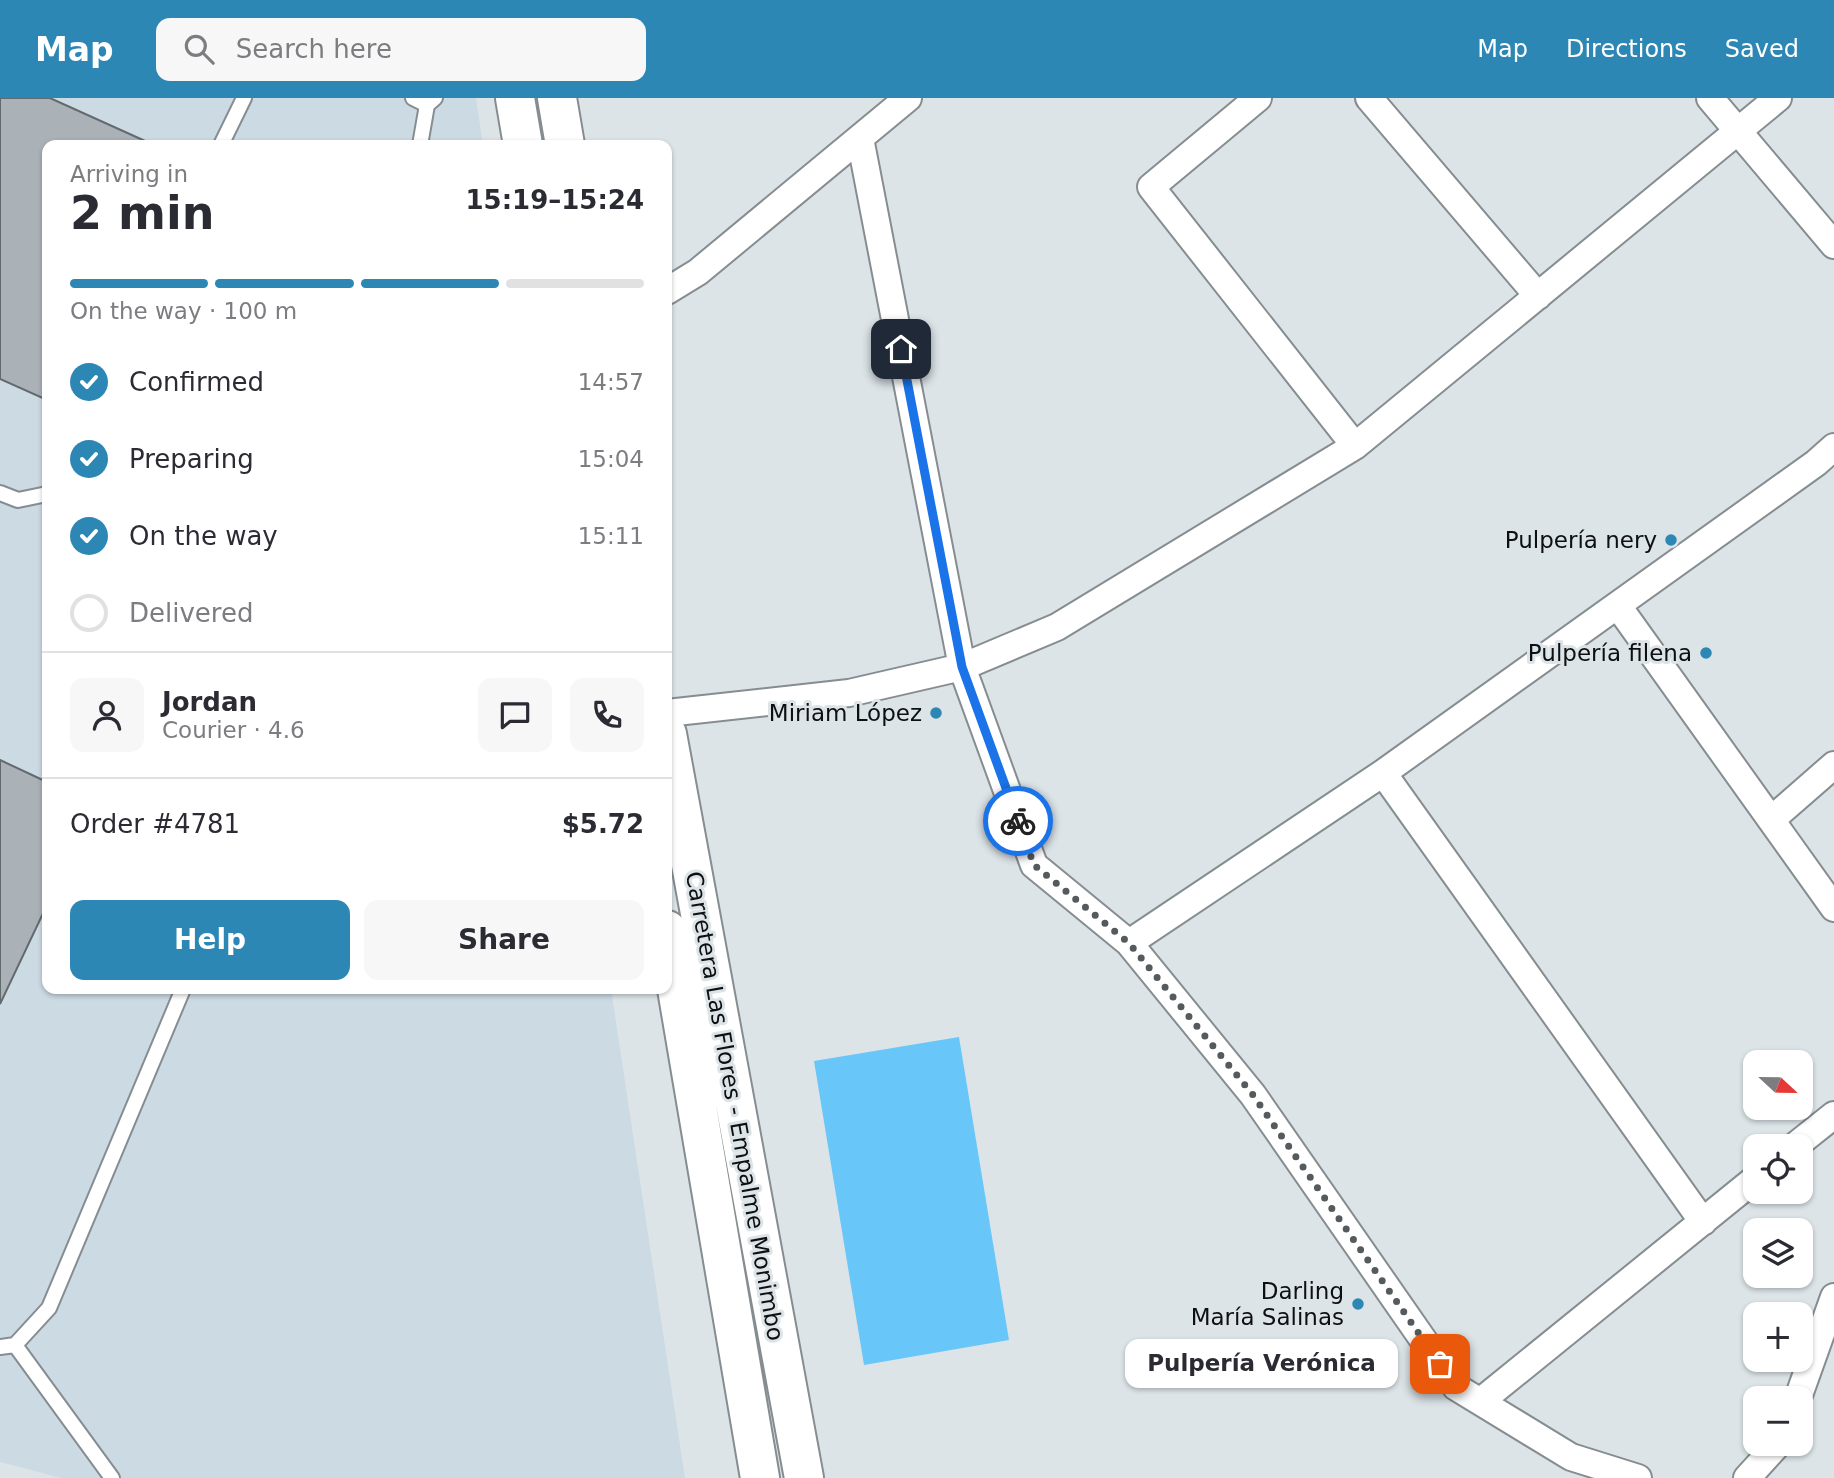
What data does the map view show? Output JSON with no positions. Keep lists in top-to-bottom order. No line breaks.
{"streets":{"highway":["Carretera Las Flores - Empalme Monimbo"]},"places":["Pulpería nery","Pulpería filena","Miriam López","Darling María Salinas","Pulpería Verónica"],"north":"right","page":{"header":"Map","search":"Search here","nav":["Map","Directions","Saved"],"heading":["2 min","Arriving in","15:19–15:24"],"panel":["Jordan","Courier · 4.6","Order #4781","$5.72"],"bar":"On the way · 100 m","list":[["Confirmed","14:57"],["Preparing","15:04"],["On the way","15:11"],"Delivered"],"buttons":["Help","Share"],"map_buttons":["+","−"],"bubble":"Pulpería Verónica"}}
